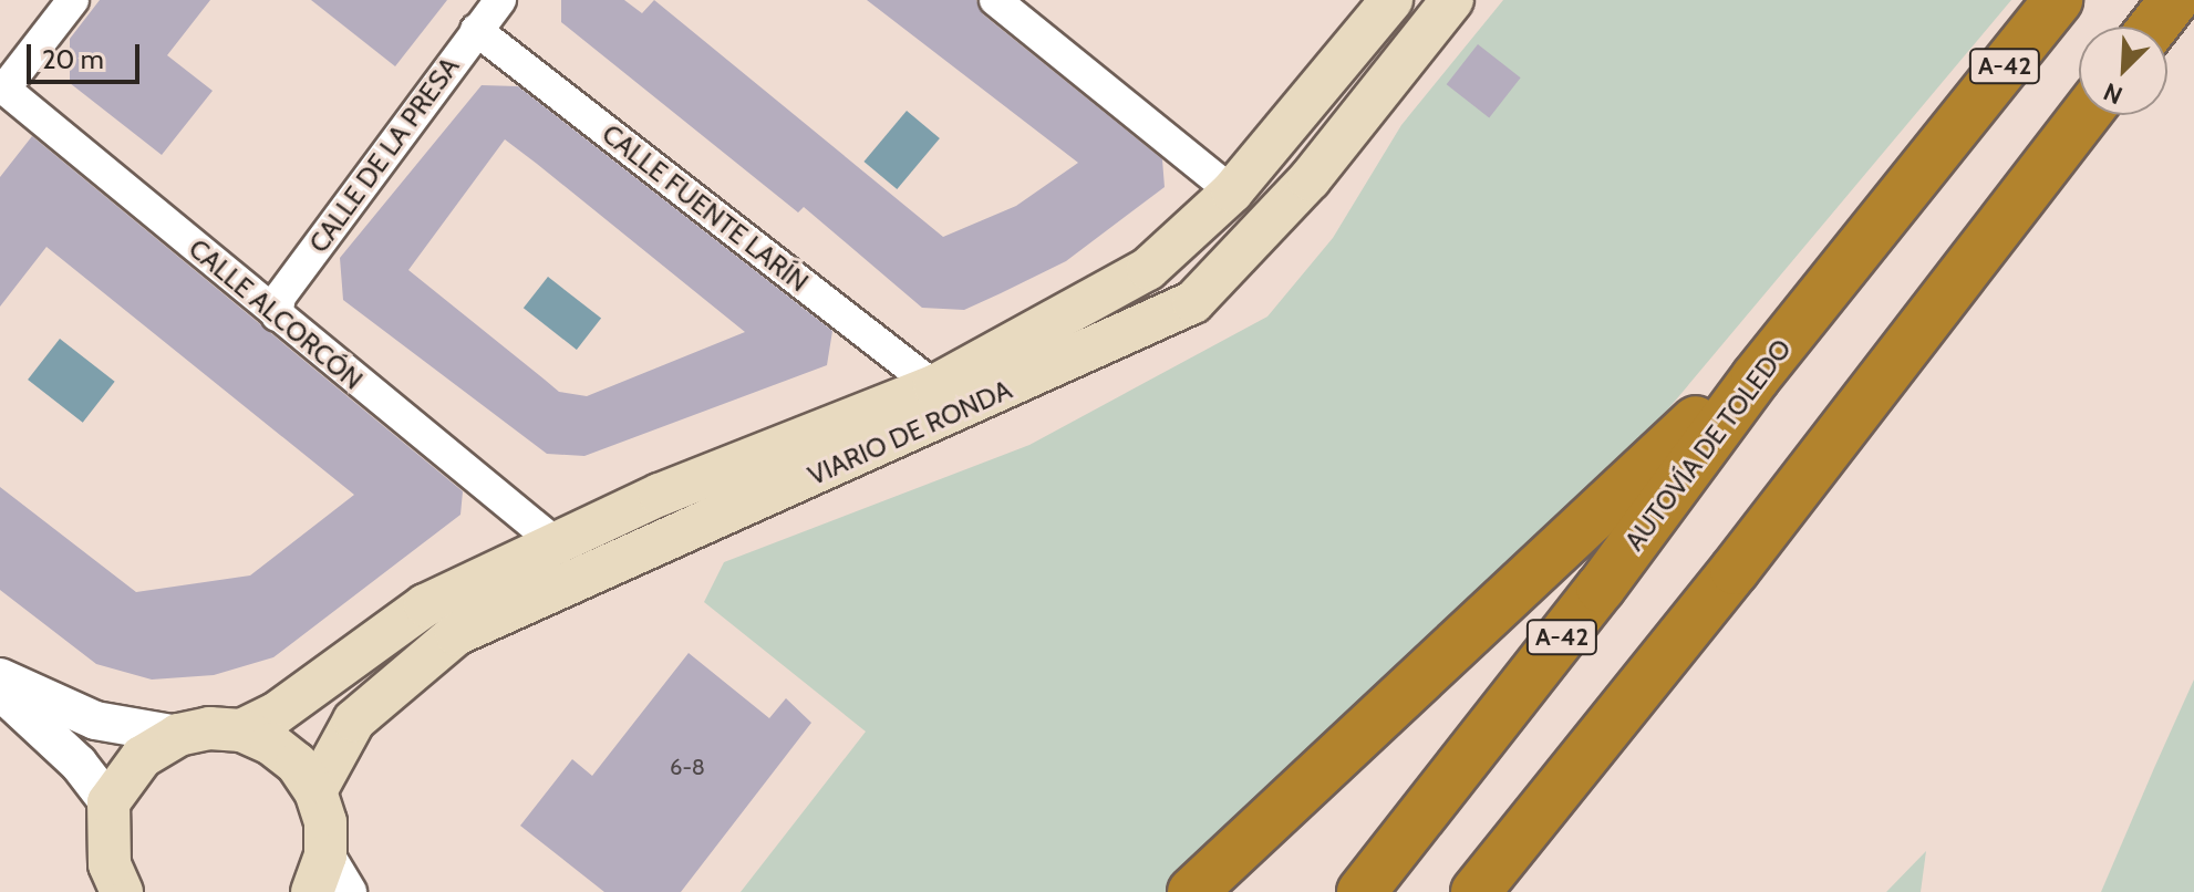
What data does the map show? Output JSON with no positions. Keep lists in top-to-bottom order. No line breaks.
{"streets":{"highway":["A-42","AUTOVÍA DE TOLEDO"],"main road":["VIARIO DE RONDA"],"street":["CALLE DE LA PRESA","CALLE FUENTE LARÍN","CALLE ALCORCÓN"]},"crossings":[["CALLE DE LA PRESA","CALLE FUENTE LARÍN"],["CALLE DE LA PRESA","CALLE ALCORCÓN"],["CALLE FUENTE LARÍN","VIARIO DE RONDA"],["CALLE ALCORCÓN","VIARIO DE RONDA"]],"house_numbers":["6-8"],"scale_bar":"20 m","north":"bottom left"}
